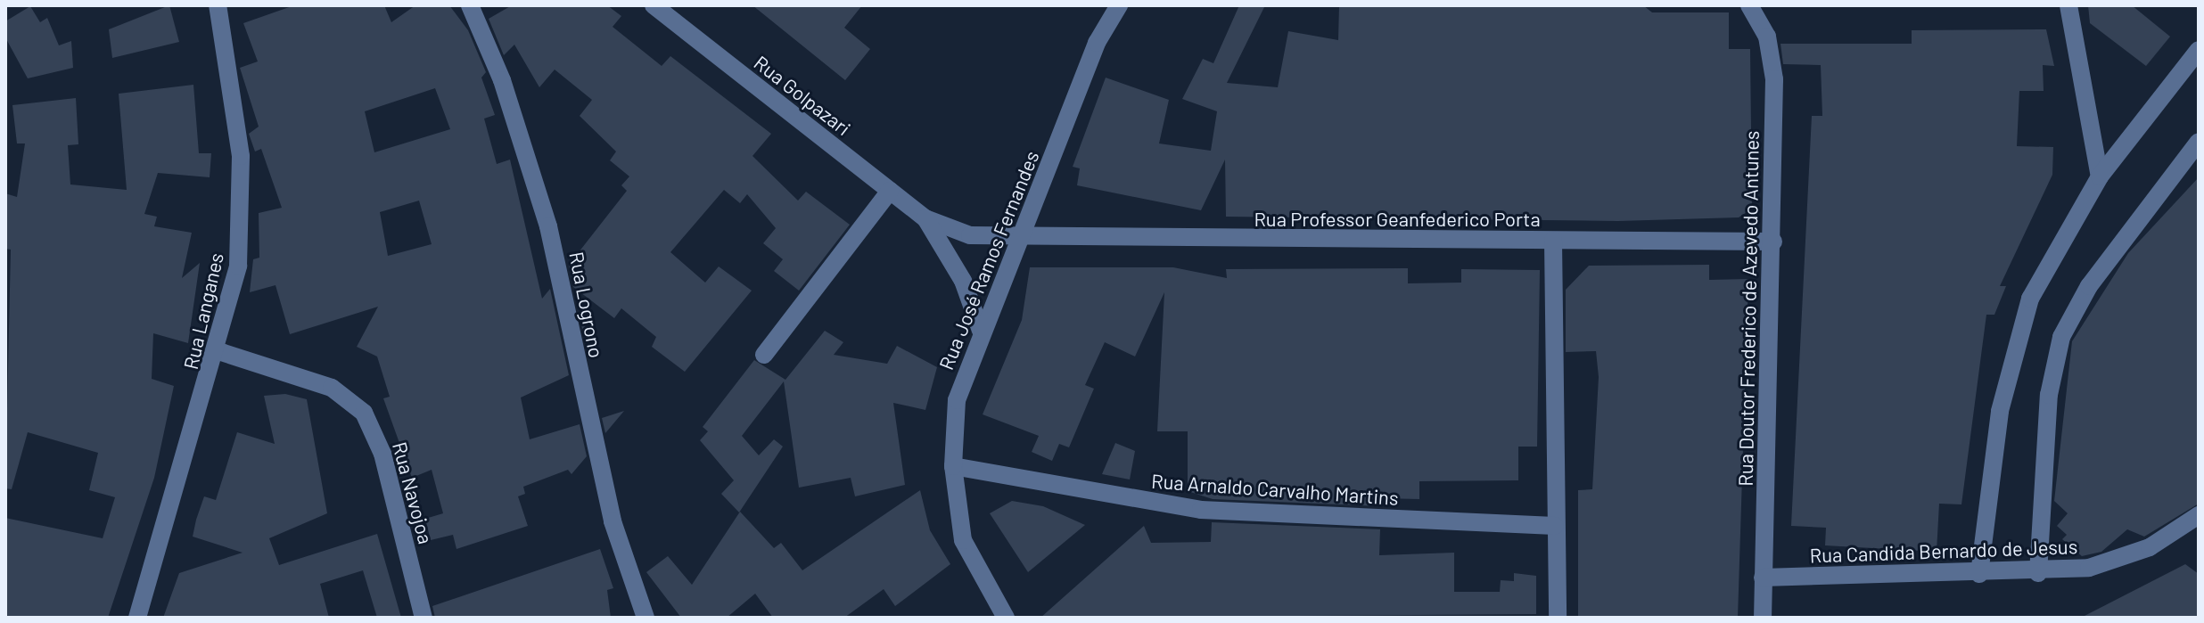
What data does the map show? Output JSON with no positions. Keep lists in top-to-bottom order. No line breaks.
{"streets":{"street":["Rua Golpazari","Rua Professor Geanfederico Porta","Rua José Ramos Fernandes","Rua Logrono","Rua Doutor Frederico de Azevedo Antunes","Rua Langanes","Rua Arnaldo Carvalho Martins","Rua Navojoa","Rua Candida Bernardo de Jesus"]},"crossings":[["Rua Golpazari","Rua Professor Geanfederico Porta"],["Rua Golpazari","Rua José Ramos Fernandes"],["Rua Professor Geanfederico Porta","Rua José Ramos Fernandes"],["Rua Professor Geanfederico Porta","Rua Doutor Frederico de Azevedo Antunes"],["Rua José Ramos Fernandes","Rua Arnaldo Carvalho Martins"],["Rua Doutor Frederico de Azevedo Antunes","Rua Candida Bernardo de Jesus"],["Rua Langanes","Rua Navojoa"]]}
